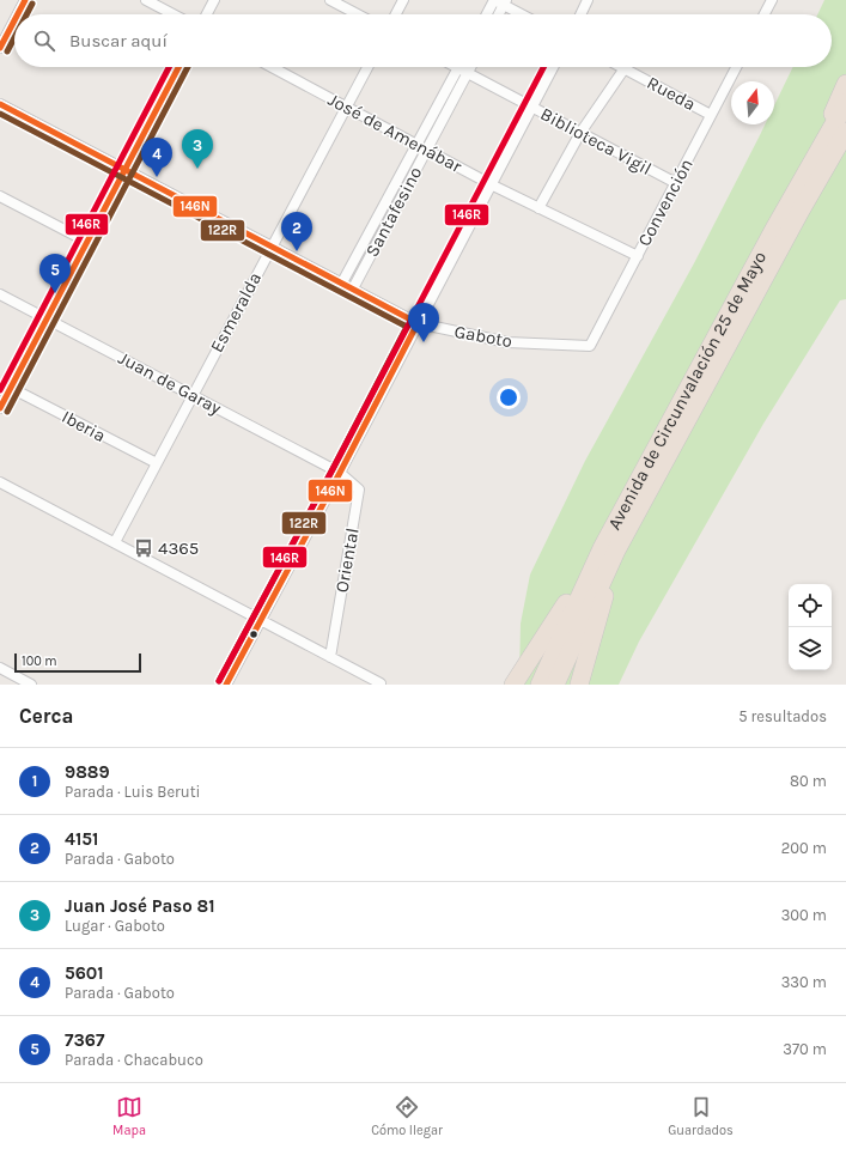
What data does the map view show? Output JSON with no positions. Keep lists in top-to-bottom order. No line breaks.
{"streets":{"highway":["Avenida de Circunvalación 25 de Mayo"],"street":["Rueda","José de Amenábar","Biblioteca Vigil","Convención","Santafesino","Esmeralda","Gaboto","Juan de Garay","Iberia","Oriental"]},"crossings":[["Rueda","Convención"],["José de Amenábar","Convención"],["José de Amenábar","Santafesino"],["José de Amenábar","Esmeralda"],["Biblioteca Vigil","Convención"],["Biblioteca Vigil","Santafesino"],["Convención","Gaboto"],["Santafesino","Gaboto"],["Esmeralda","Gaboto"],["Esmeralda","Juan de Garay"],["Esmeralda","Iberia"],["Juan de Garay","Oriental"]],"places":{"bus stop":["4365"]},"lines":["transit line 146N","transit line 122R","transit line 146R"],"scale_bar":"100 m","north":"top","page":{"search":"Buscar aquí","pins":["3","4","2","5","1"],"scale":"100 m","heading":["Cerca","5 resultados"],"list":[{"mark":"1","name":"9889","note":"Parada · Luis Beruti","value":"80 m"},{"mark":"2","name":"4151","note":"Parada · Gaboto","value":"200 m"},{"mark":"3","name":"Juan José Paso 81","note":"Lugar · Gaboto","value":"300 m"},{"mark":"4","name":"5601","note":"Parada · Gaboto","value":"330 m"},{"mark":"5","name":"7367","note":"Parada · Chacabuco","value":"370 m"}],"nav":["Mapa","Cómo llegar","Guardados"]}}
